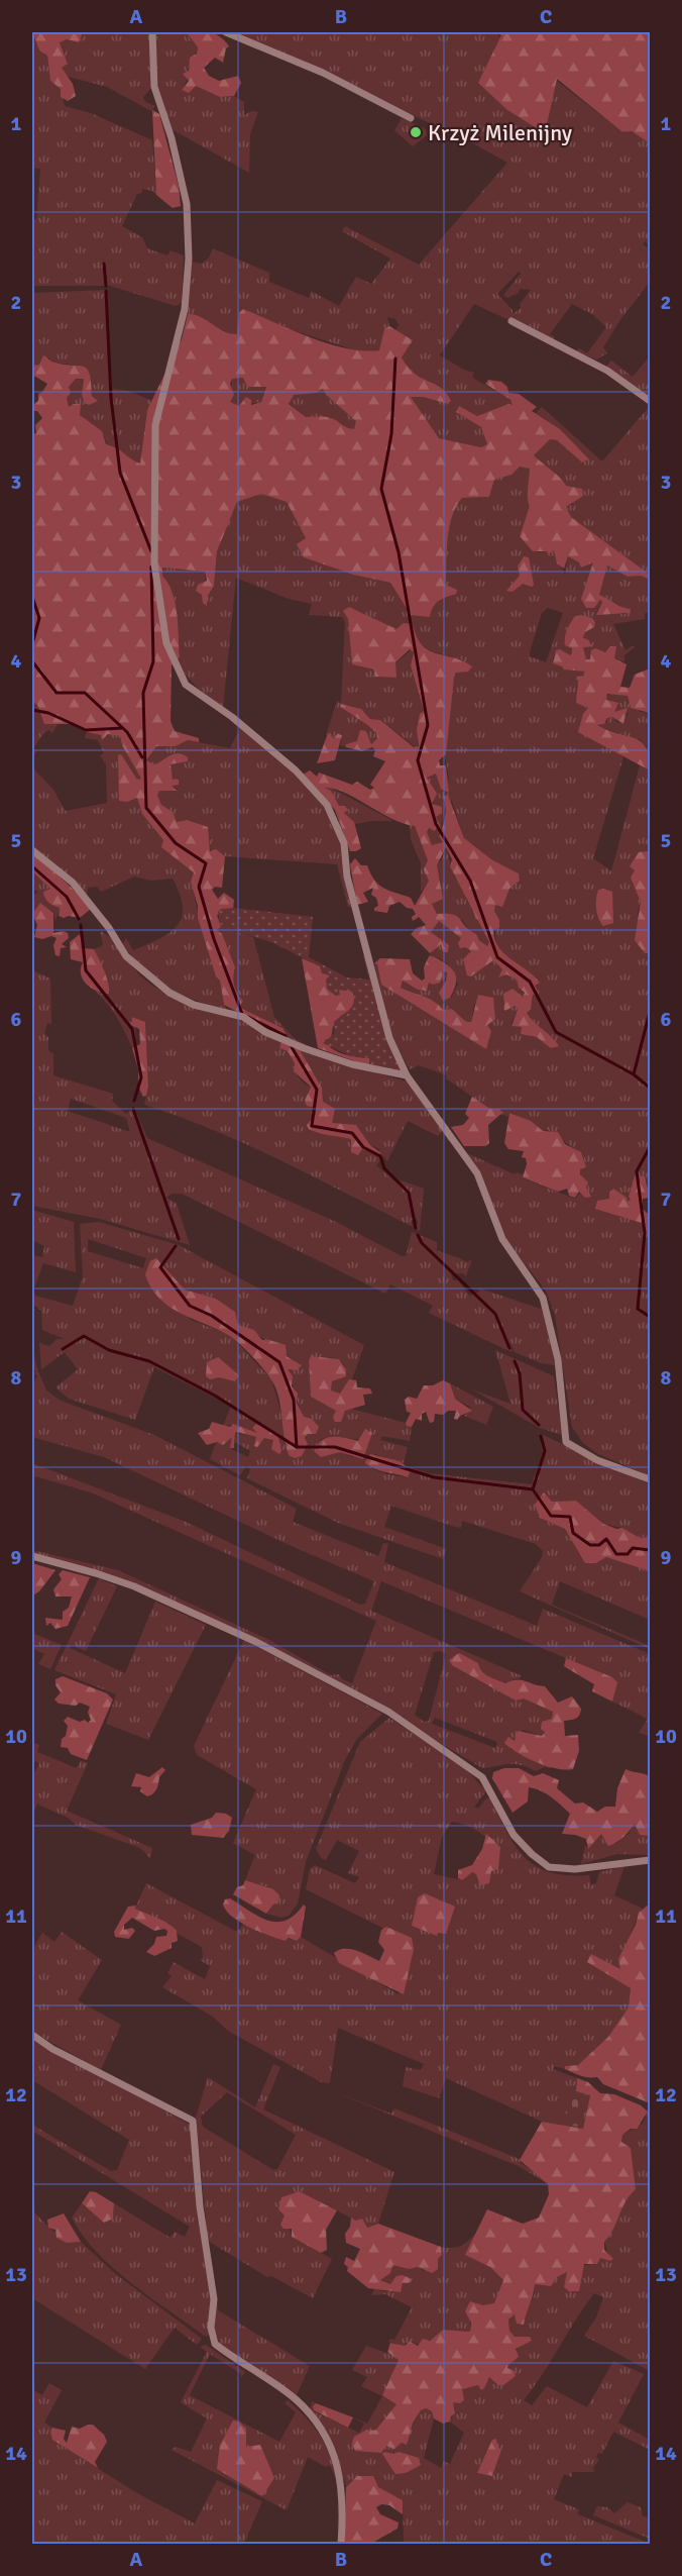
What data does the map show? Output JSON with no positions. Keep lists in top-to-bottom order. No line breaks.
{"places":["Krzyż Milenijny"],"grid":{"columns":["A","B","C"],"rows":["1","2","3","4","5","6","7","8","9","10","11","12","13","14"]}}
